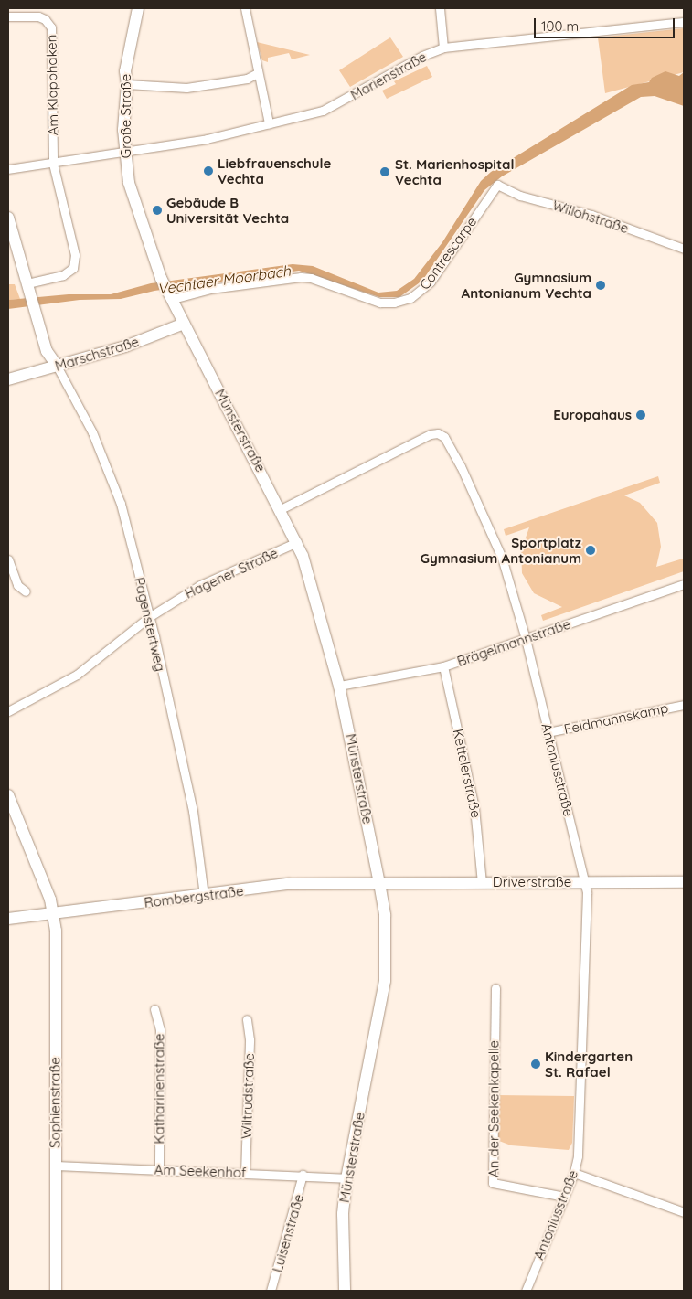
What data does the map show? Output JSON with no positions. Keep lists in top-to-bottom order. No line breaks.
{"streets":{"street":["Marienstraße","Am Klapphaken","Große Straße","Willohstraße","Contrescarpe","Marschstraße","Münsterstraße","Hagener Straße","Pagenstertweg","Brägelmannstraße","Feldmannskamp","Antoniusstraße","Kettelerstraße","Driverstraße","Rombergstraße","Katharinenstraße","Wiltrudstraße","Sophienstraße","An der Seekenkapelle","Am Seekenhof","Luisenstraße"]},"crossings":[["Marienstraße","Große Straße"],["Große Straße","Contrescarpe"],["Große Straße","Münsterstraße"],["Willohstraße","Contrescarpe"],["Contrescarpe","Münsterstraße"],["Marschstraße","Münsterstraße"],["Marschstraße","Pagenstertweg"],["Münsterstraße","Hagener Straße"],["Münsterstraße","Brägelmannstraße"],["Münsterstraße","Antoniusstraße"],["Münsterstraße","Driverstraße"],["Münsterstraße","Rombergstraße"],["Münsterstraße","Am Seekenhof"],["Hagener Straße","Pagenstertweg"],["Pagenstertweg","Rombergstraße"],["Brägelmannstraße","Antoniusstraße"],["Brägelmannstraße","Kettelerstraße"],["Feldmannskamp","Antoniusstraße"],["Antoniusstraße","Driverstraße"],["Antoniusstraße","An der Seekenkapelle"],["Kettelerstraße","Driverstraße"],["Driverstraße","Rombergstraße"],["Rombergstraße","Sophienstraße"],["Katharinenstraße","Am Seekenhof"],["Wiltrudstraße","Am Seekenhof"],["Sophienstraße","Am Seekenhof"],["Am Seekenhof","Luisenstraße"]],"water":["Vechtaer Moorbach"],"places":["Liebfrauenschule Vechta","St. Marienhospital Vechta","Gebäude B Universität Vechta","Gymnasium Antonianum Vechta","Europahaus","Sportplatz Gymnasium Antonianum","Kindergarten St. Rafael"],"scale_bar":"100 m"}
